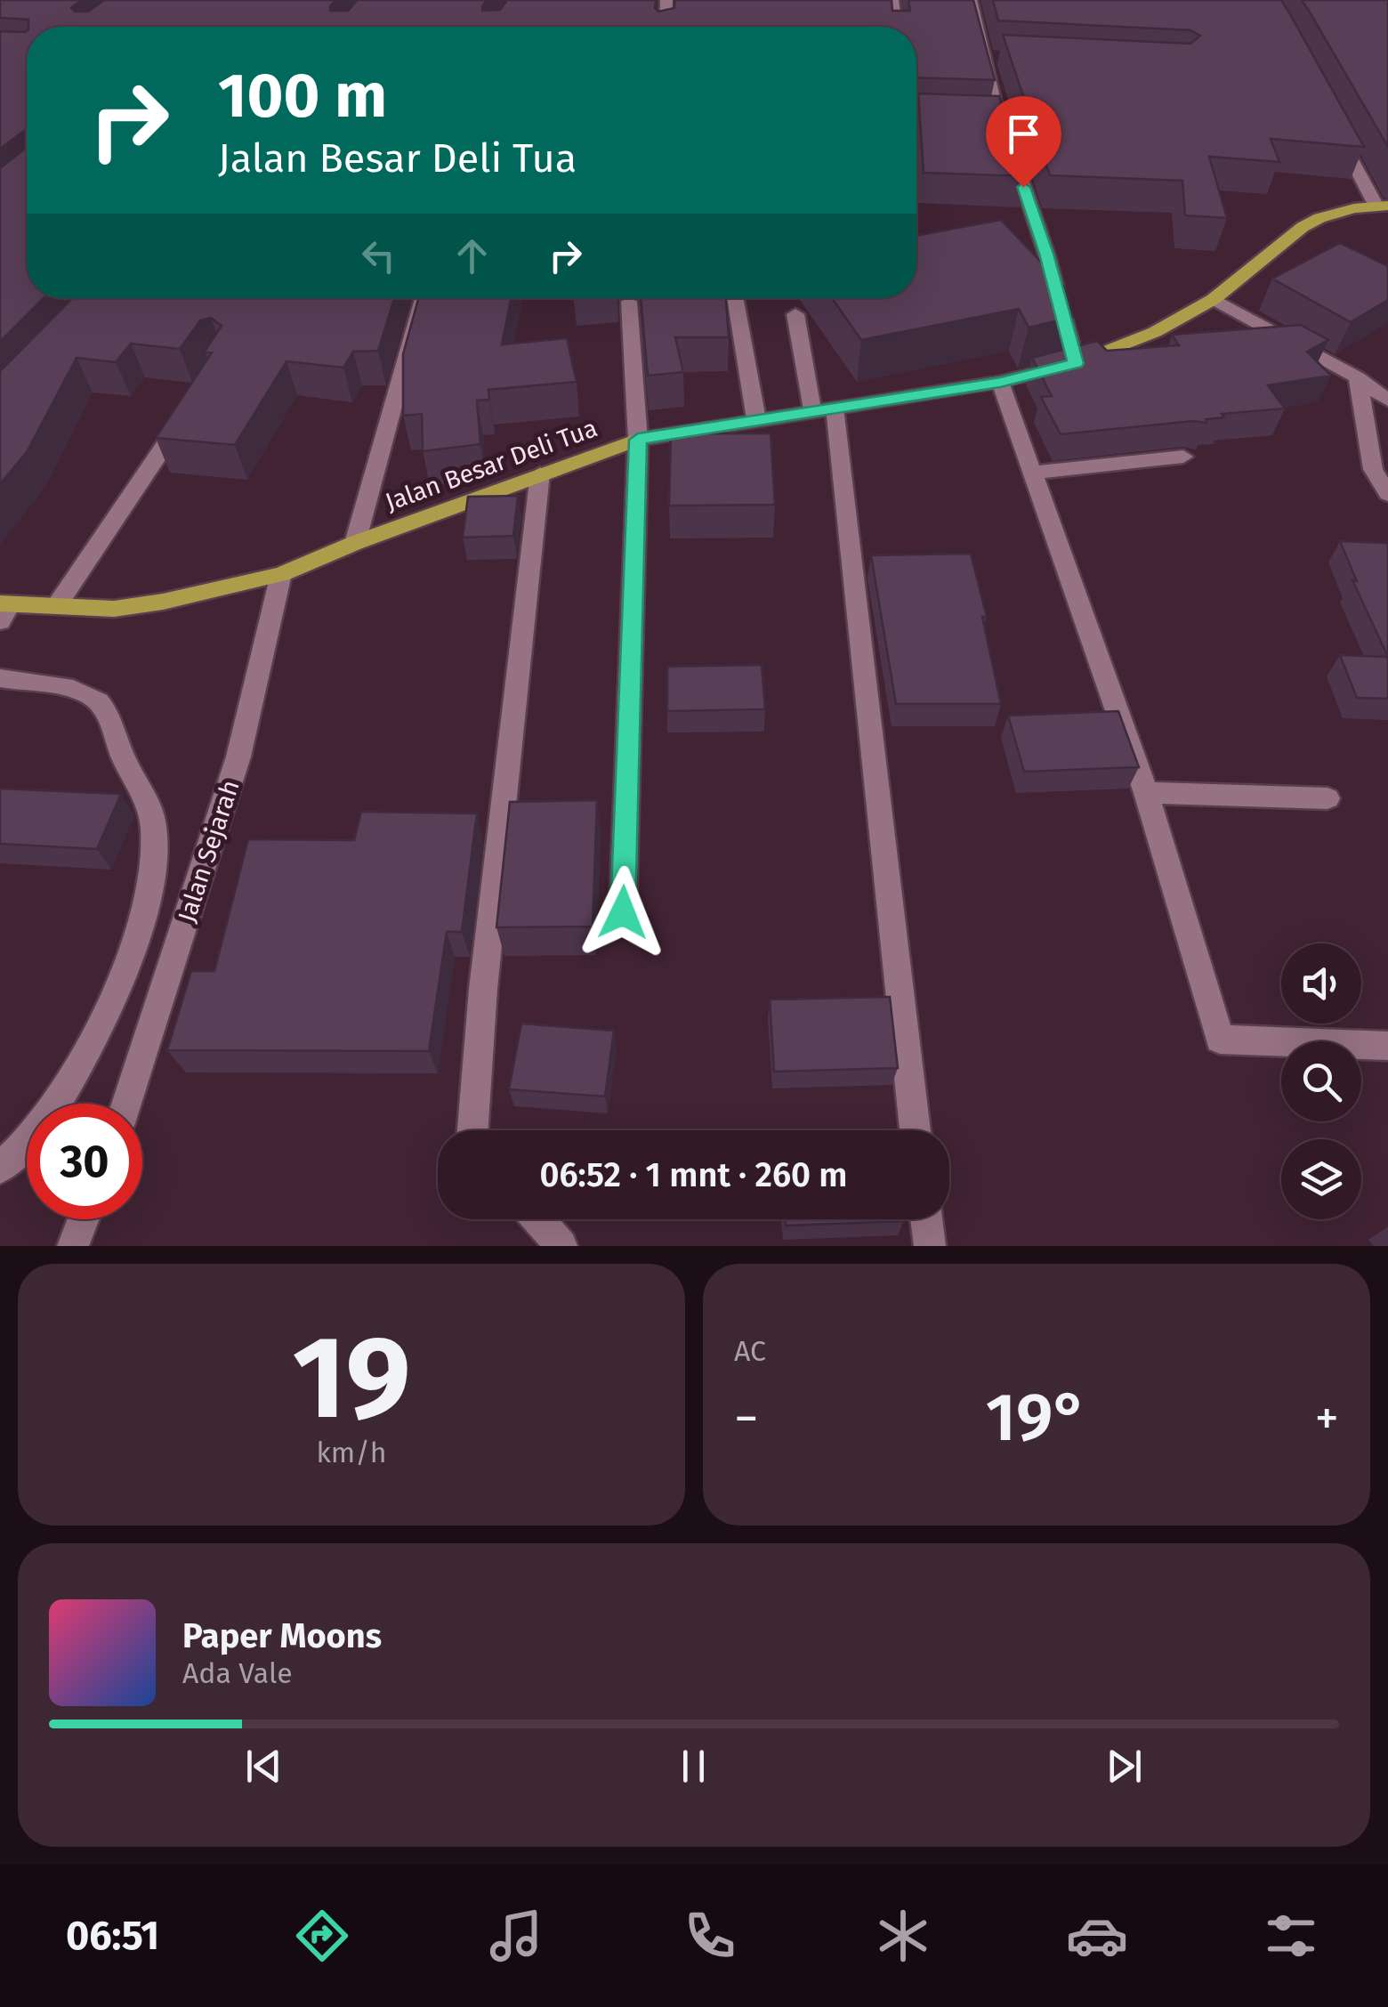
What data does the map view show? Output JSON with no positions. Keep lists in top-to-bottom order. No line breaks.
{"streets":{"main road":["Jalan Besar Deli Tua"],"street":["Jalan Sejarah"]},"crossings":[["Jalan Besar Deli Tua","Jalan Sejarah"]],"page":{"turn":["100 m","Jalan Besar Deli Tua"],"limit":"30","trip":"06:52 · 1 mnt · 260 m","tile":[["19","km/h"],"AC"],"heat":["−","19°","+"],"song":["Paper Moons","Ada Vale"],"tabs":"06:51"}}
